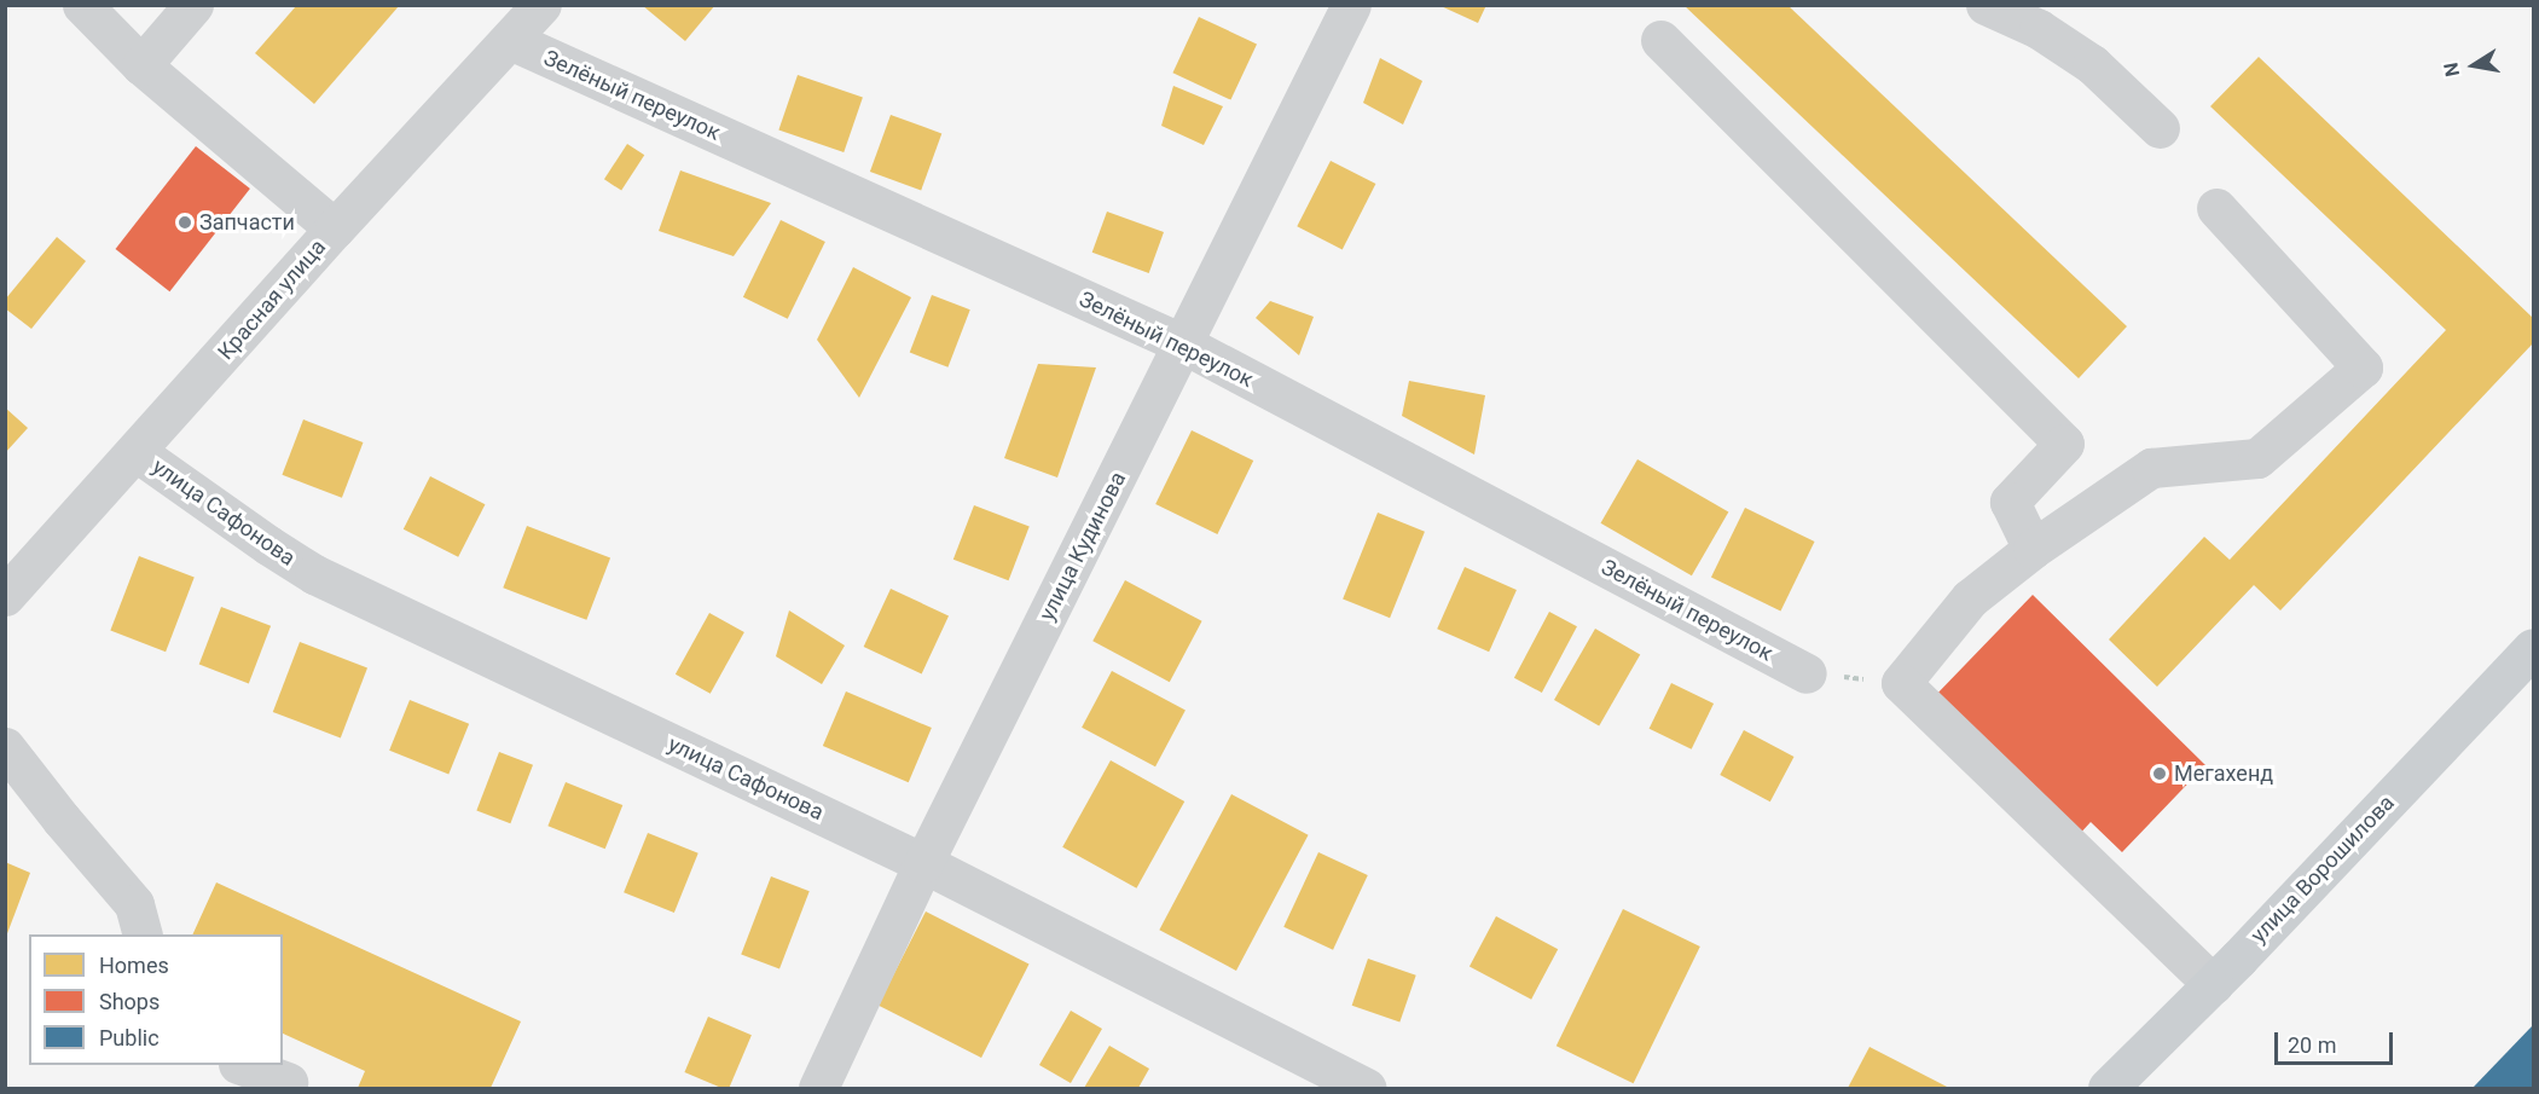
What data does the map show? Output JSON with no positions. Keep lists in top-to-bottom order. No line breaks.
{"streets":{"main road":["улица Ворошилова"],"street":["Зелёный переулок","Красная улица","улица Сафонова","улица Кудинова"]},"crossings":[["Зелёный переулок","Красная улица"],["Зелёный переулок","улица Кудинова"],["Красная улица","улица Сафонова"],["улица Сафонова","улица Кудинова"]],"places":["Запчасти","Мегахенд"],"legend":["Homes","Shops","Public"],"scale_bar":"20 m","north":"left"}
